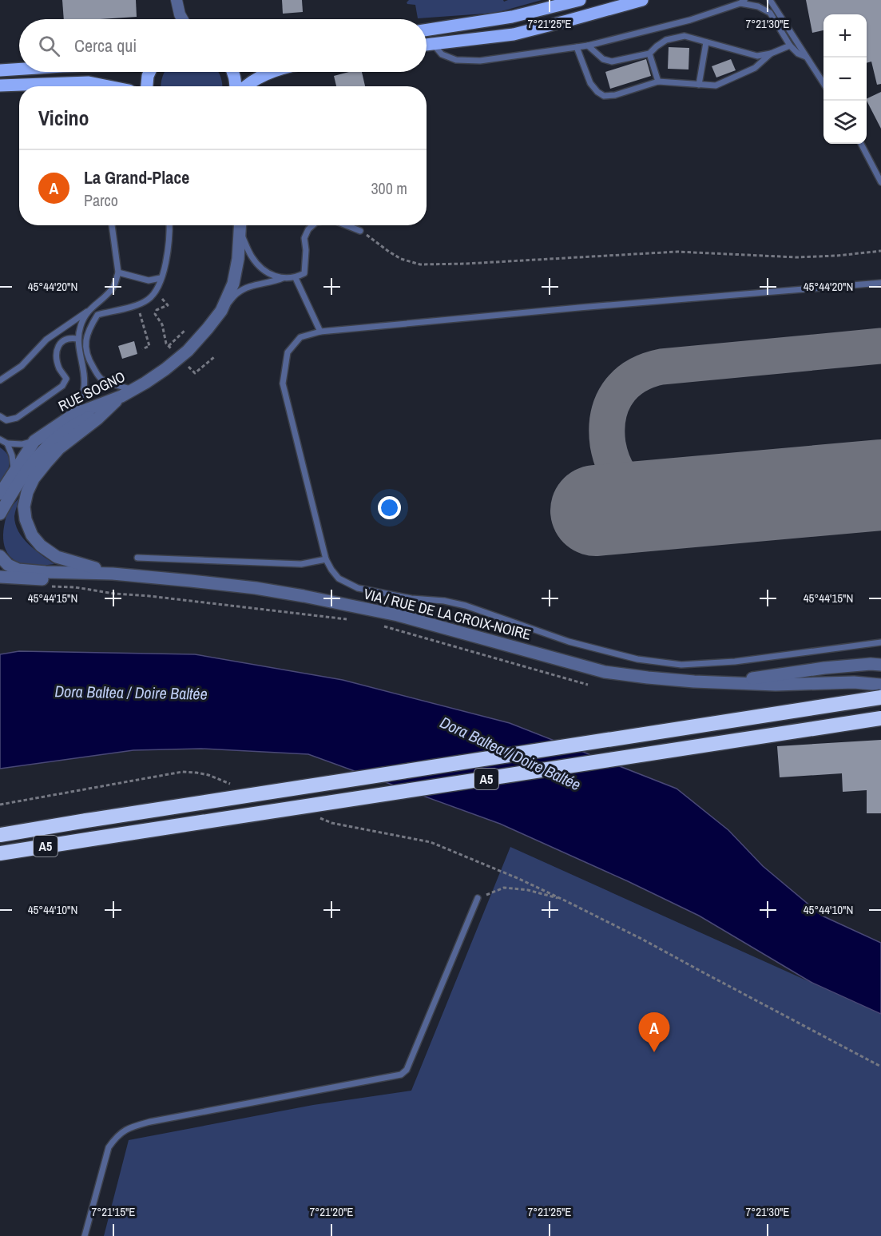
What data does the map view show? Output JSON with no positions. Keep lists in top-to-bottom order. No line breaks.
{"streets":{"highway":["A5"],"street":["RUE SOGNO","VIA / RUE DE LA CROIX-NOIRE"]},"water":["Dora Baltea / Doire Baltée"],"page":{"map_buttons":["+","−"],"search":"Cerca qui","heading":"Vicino","list":[{"mark":"A","name":"La Grand-Place","note":"Parco","value":"300 m"}],"pins":"A"},"coordinates":["7°21'25\"E","7°21'30\"E","45°44'20\"N","45°44'15\"N","45°44'10\"N","7°21'15\"E","7°21'20\"E"]}
